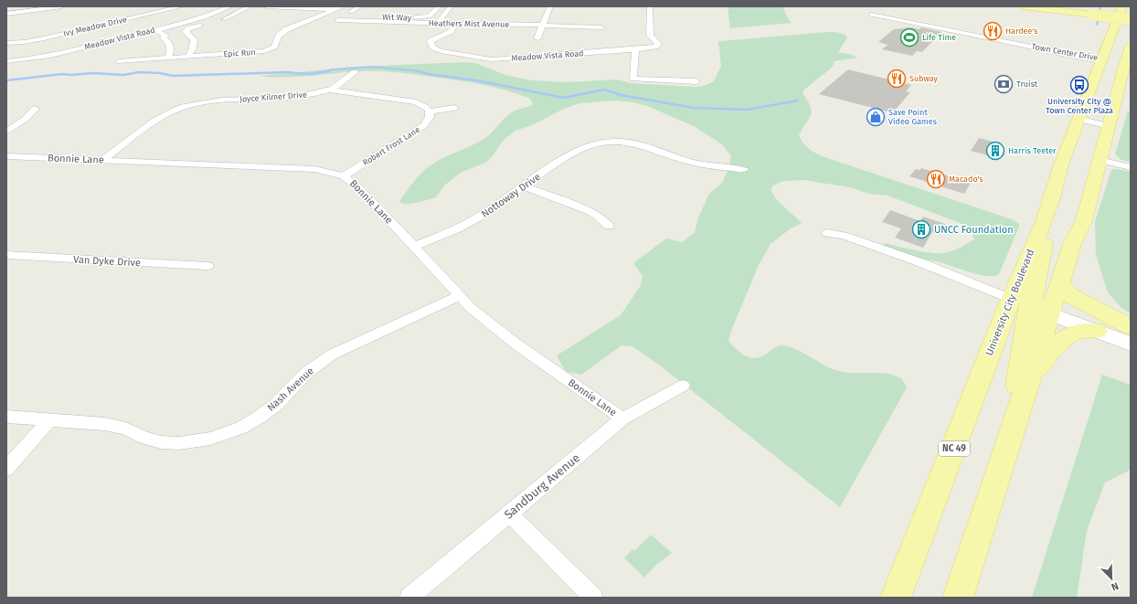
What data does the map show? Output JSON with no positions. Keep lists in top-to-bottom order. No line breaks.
{"streets":{"main road":["University City Boulevard","NC 49"],"street":["Wit Way","Heathers Mist Avenue","Ivy Meadow Drive","Meadow Vista Road","Town Center Drive","Epic Run","Joyce Kilmer Drive","Robert Frost Lane","Bonnie Lane","Nottoway Drive","Van Dyke Drive","Nash Avenue","Sandburg Avenue"]},"crossings":[["Wit Way","Epic Run"],["Heathers Mist Avenue","Meadow Vista Road"],["Heathers Mist Avenue","Epic Run"],["Joyce Kilmer Drive","Bonnie Lane"],["Robert Frost Lane","Bonnie Lane"],["Bonnie Lane","Nottoway Drive"],["Bonnie Lane","Nash Avenue"],["Bonnie Lane","Sandburg Avenue"]],"places":{"restaurant":["Hardee's","Subway","Macado's"],"sports":["Life Time"],"bank":["Truist"],"bus stop":["University City @ Town Center Plaza"],"shop":["Save Point Video Games"],"building":["Harris Teeter","UNCC Foundation"]},"north":"bottom right"}
